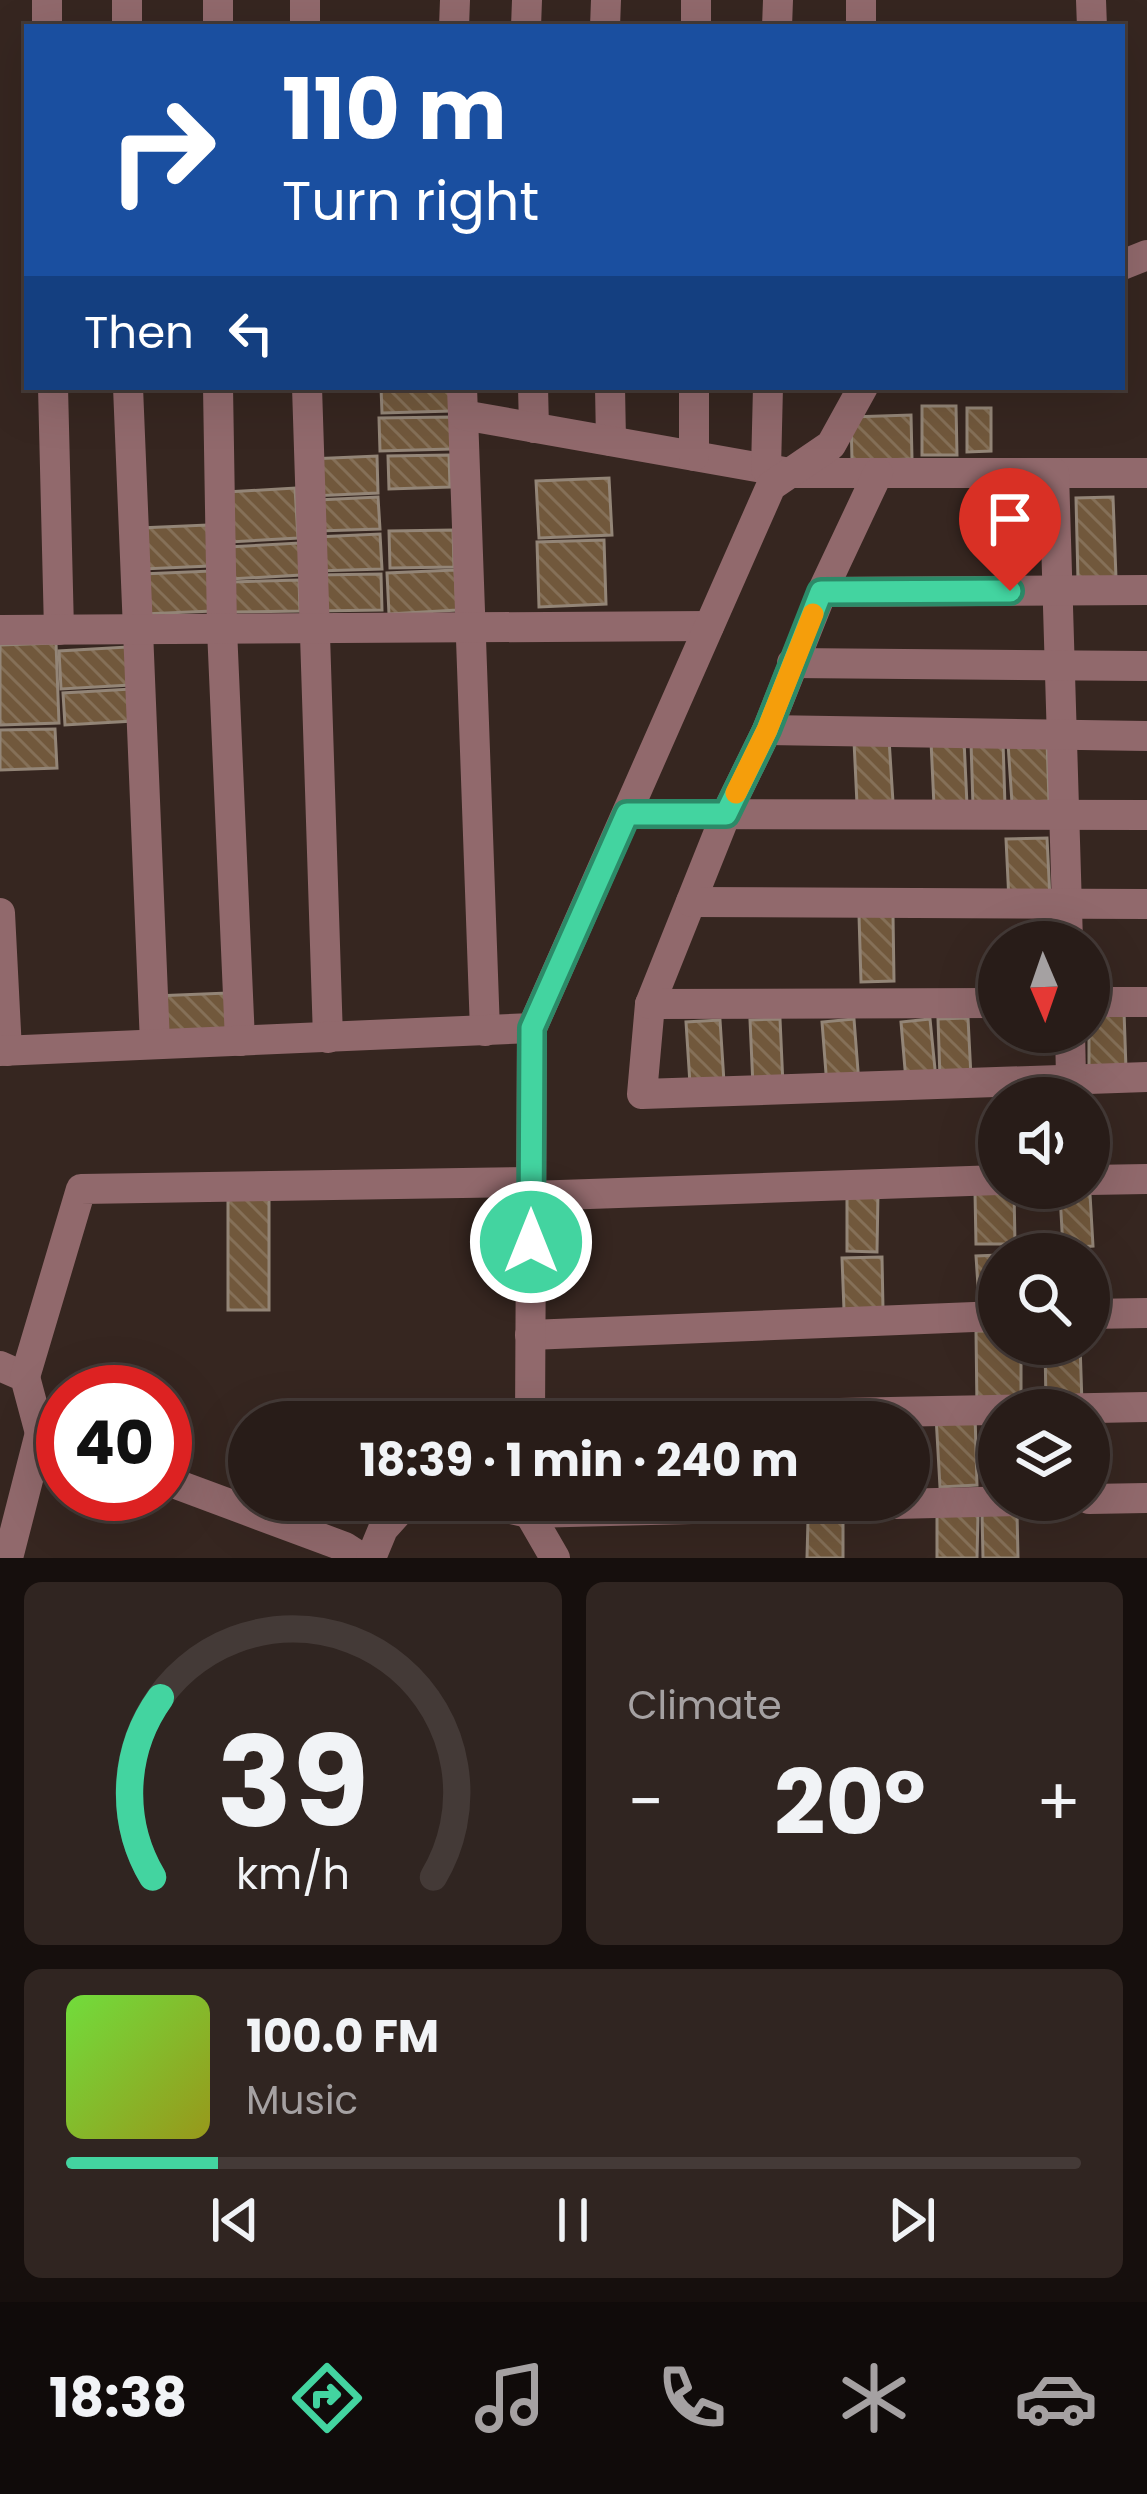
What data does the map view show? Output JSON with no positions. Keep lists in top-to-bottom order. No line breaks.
{"north":"bottom","page":{"turn":["110 m","Turn right"],"then":"Then","limit":"40","trip":"18:39 · 1 min · 240 m","tile":"Climate","heat":["−","20°","+"],"song":["100.0 FM","Music"],"tabs":"18:38","gauge":["39","km/h"]}}
